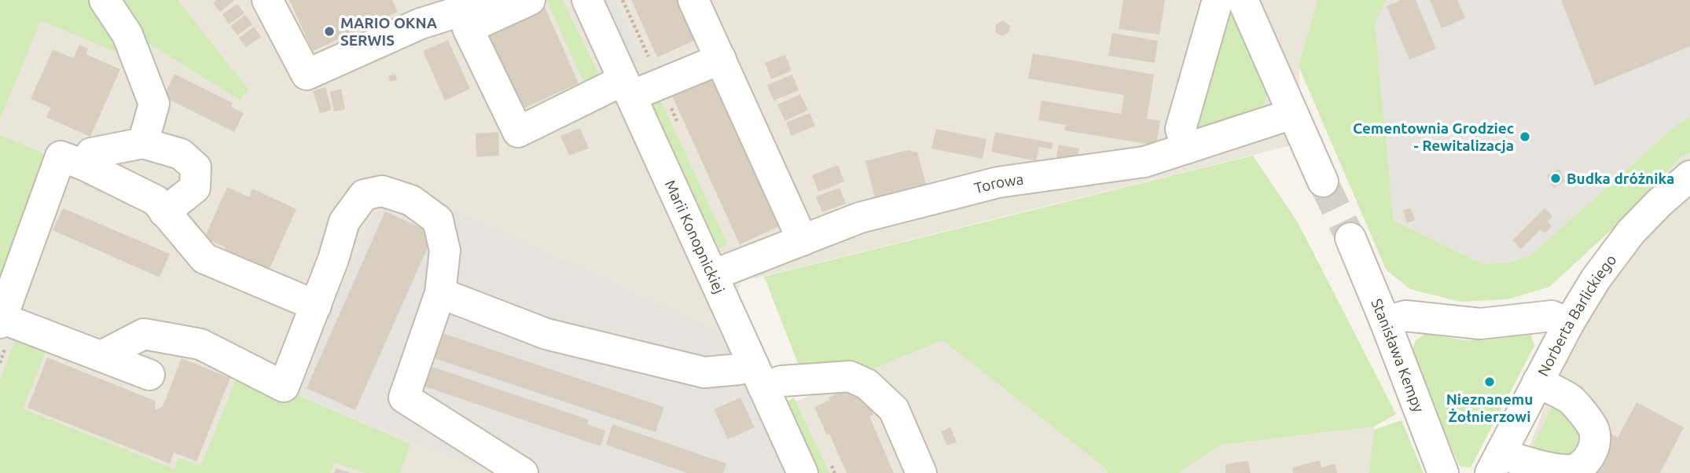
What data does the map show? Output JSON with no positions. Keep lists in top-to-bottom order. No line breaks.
{"streets":{"street":["Torowa","Marii Konopnickiej","Norberta Barlickiego","Stanisława Kempy"]},"crossings":[["Torowa","Marii Konopnickiej"]],"places":["MARIO OKNA SERWIS","Cementownia Grodziec - Rewitalizacja","Budka dróżnika","Nieznanemu Żołnierzowi"]}
